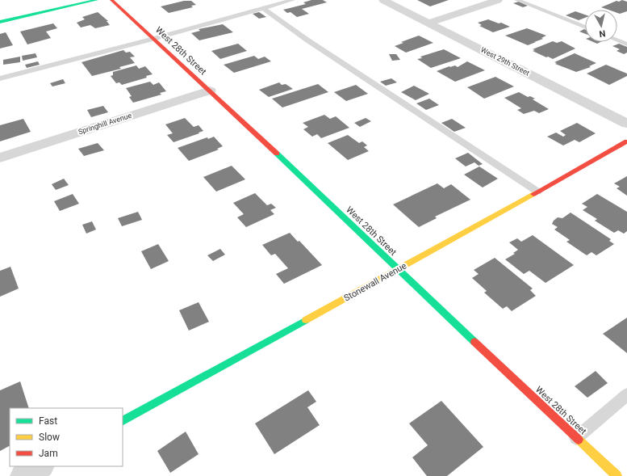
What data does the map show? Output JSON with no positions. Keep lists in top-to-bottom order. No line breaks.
{"streets":{"street":["West 28th Street","West 29th Street","Springhill Avenue","Stonewall Avenue"]},"crossings":[["West 28th Street","Springhill Avenue"],["West 28th Street","Stonewall Avenue"]],"legend":["Fast","Slow","Jam"],"north":"bottom"}
